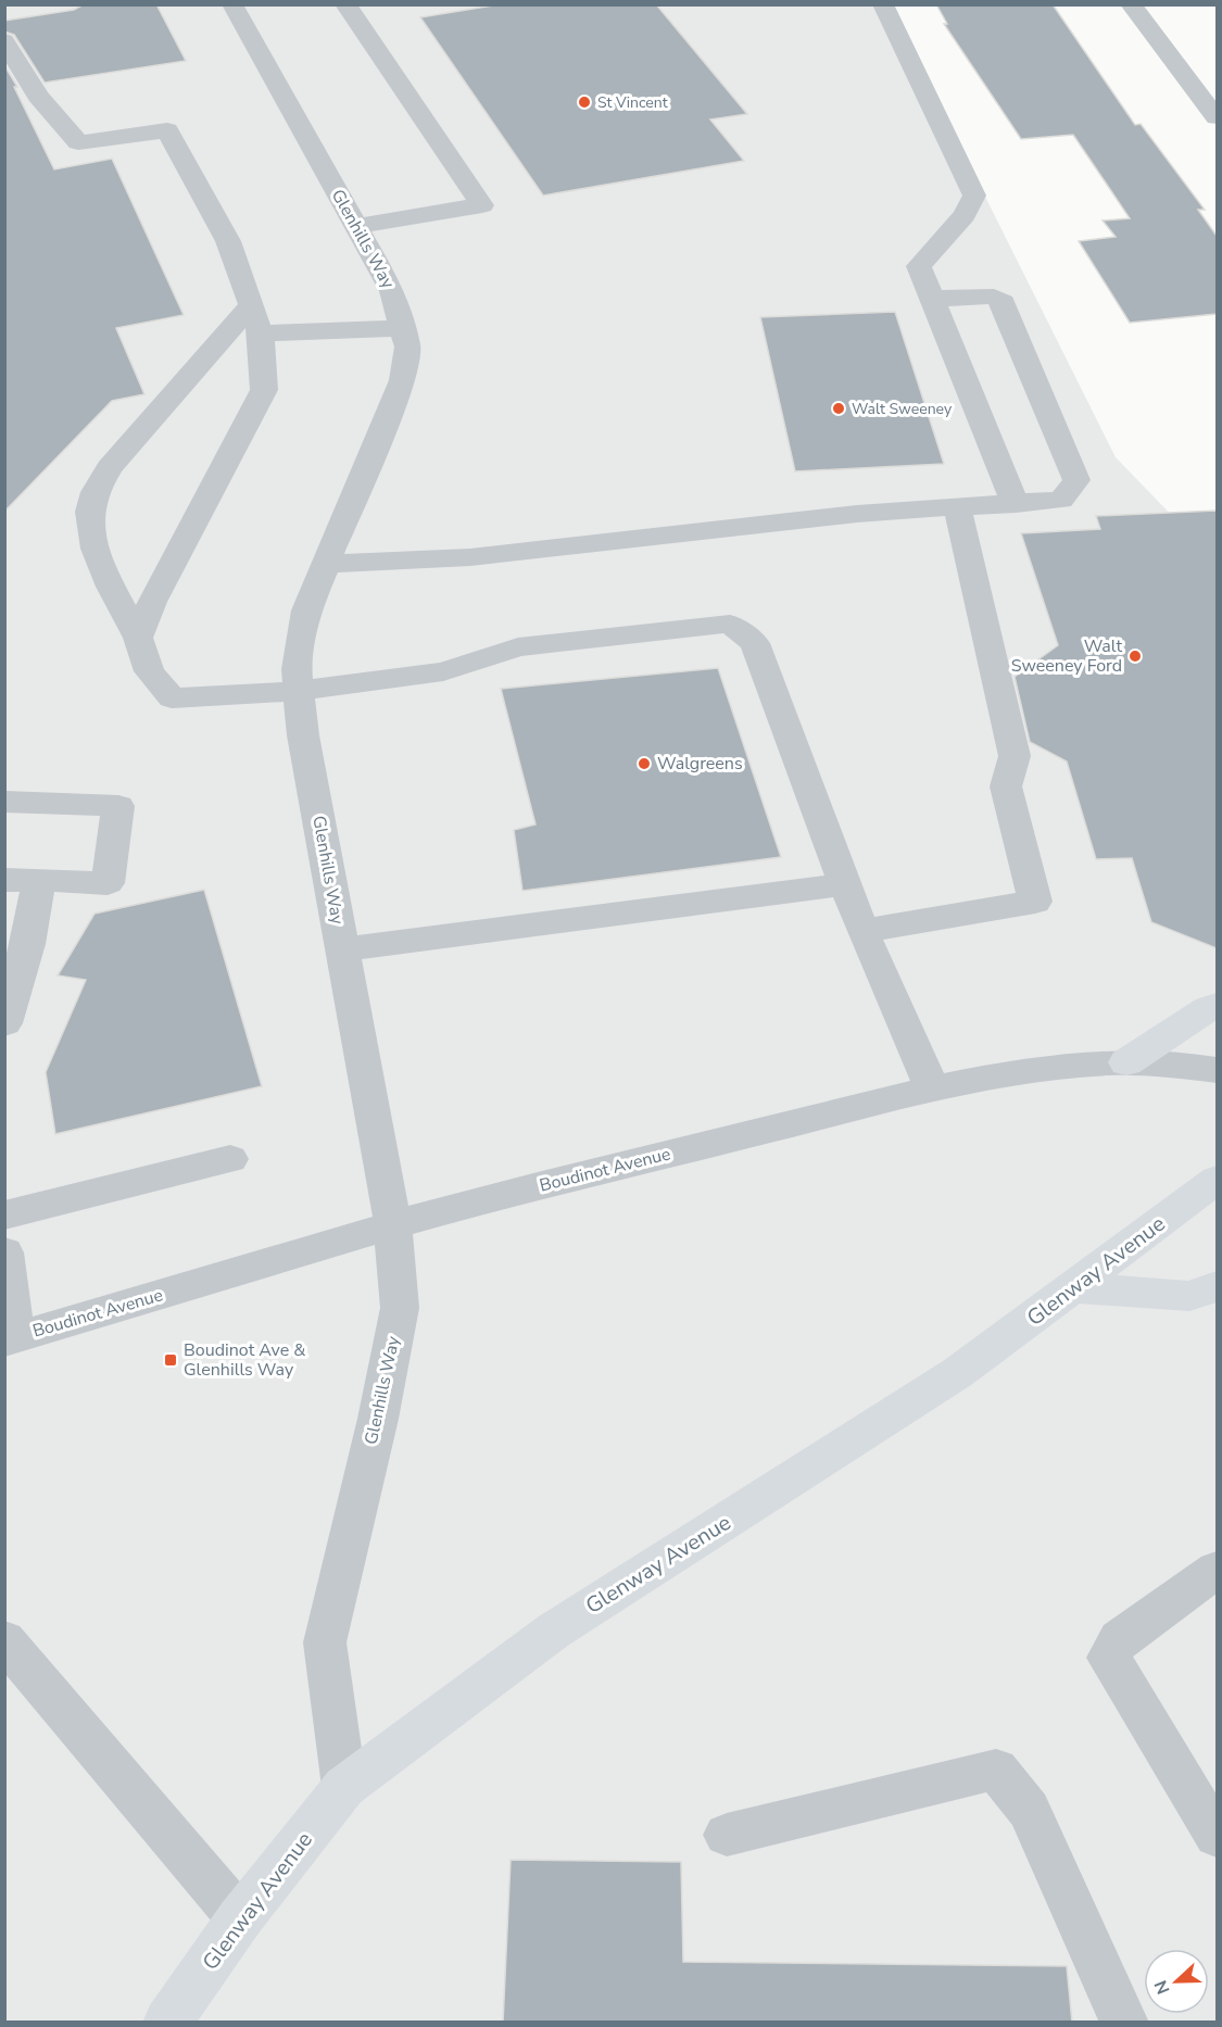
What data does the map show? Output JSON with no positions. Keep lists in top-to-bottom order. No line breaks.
{"streets":{"main road":["Glenway Avenue"],"street":["Glenhills Way","Boudinot Avenue"]},"crossings":[["Glenhills Way","Boudinot Avenue"],["Glenhills Way","Glenway Avenue"]],"places":{"other":["St Vincent","Walt Sweeney","Walt Sweeney Ford","Walgreens"],"transit":["Boudinot Ave & Glenhills Way"]},"north":"left"}
